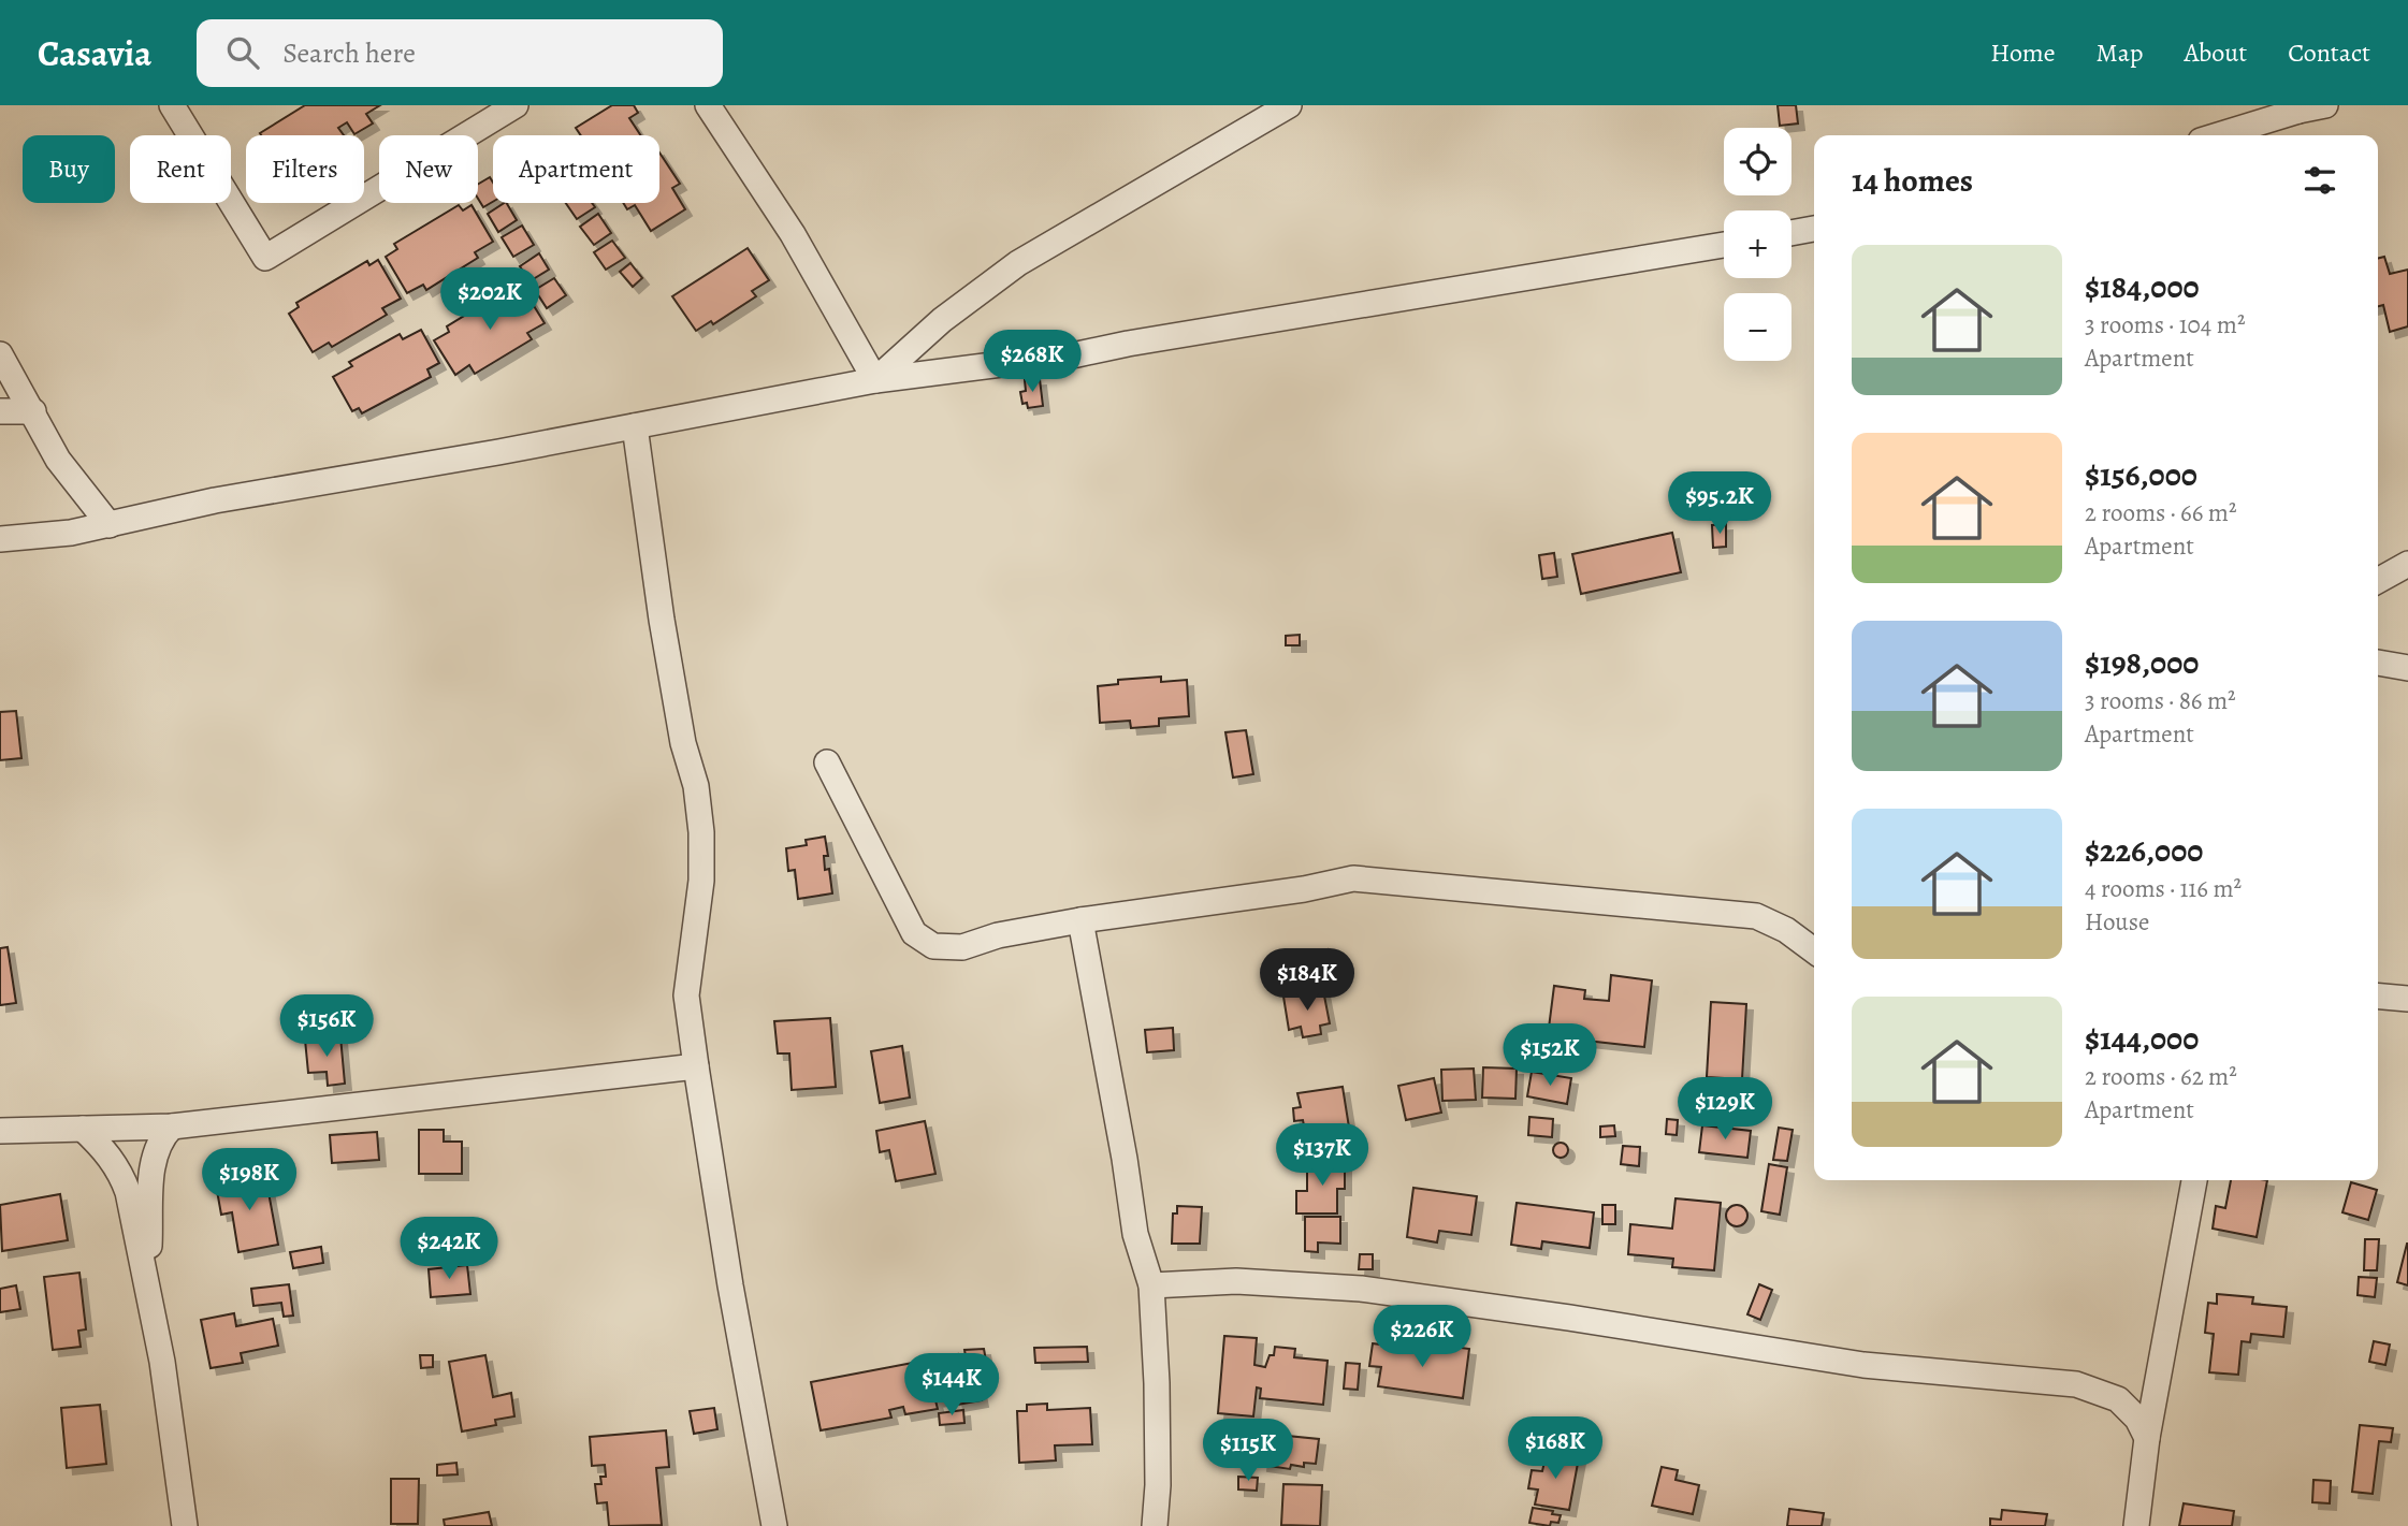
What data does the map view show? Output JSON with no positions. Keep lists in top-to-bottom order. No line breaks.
{"page":{"header":"Casavia","search":"Search here","nav":["Home","Map","About","Contact"],"map_buttons":["+","−"],"chip":["Buy","Rent","Filters","New","Apartment"],"heading":"14 homes","list":[{"name":"$184,000","note":"3 rooms · 104 m² · Apartment"},{"name":"$156,000","note":"2 rooms · 66 m² · Apartment"},{"name":"$198,000","note":"3 rooms · 86 m² · Apartment"},{"name":"$226,000","note":"4 rooms · 116 m² · House"},{"name":"$144,000","note":"2 rooms · 62 m² · Apartment"}],"price":["$202K","$268K","$95.2K","$184K","$156K","$152K","$129K","$137K","$198K","$242K","$226K","$144K","$168K","$115K"]}}
